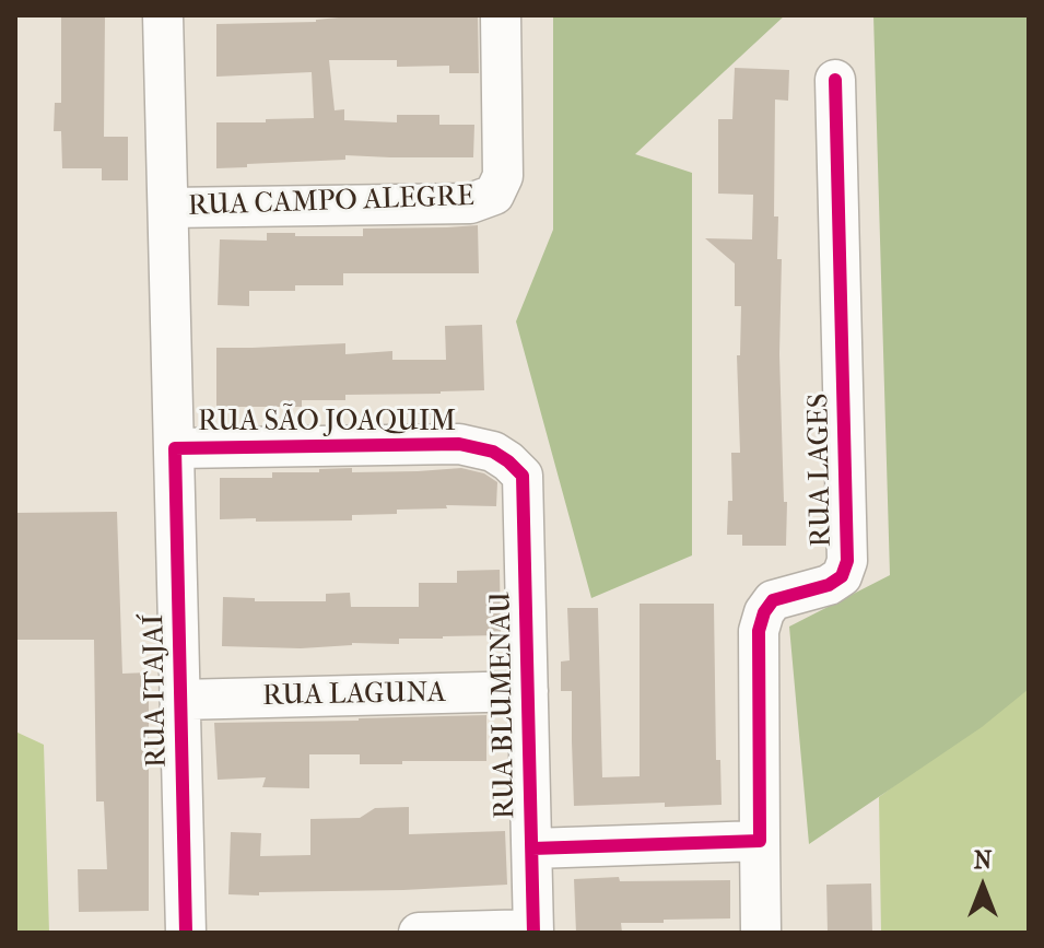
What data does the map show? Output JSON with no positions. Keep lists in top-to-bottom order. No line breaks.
{"streets":{"street":["RUA CAMPO ALEGRE","RUA SÃO JOAQUIM","RUA LAGES","RUA ITAJAÍ","RUA LAGUNA","RUA BLUMENAU"]},"crossings":[["RUA CAMPO ALEGRE","RUA ITAJAÍ"],["RUA SÃO JOAQUIM","RUA ITAJAÍ"],["RUA SÃO JOAQUIM","RUA BLUMENAU"],["RUA ITAJAÍ","RUA LAGUNA"],["RUA LAGUNA","RUA BLUMENAU"]],"north":"top"}
